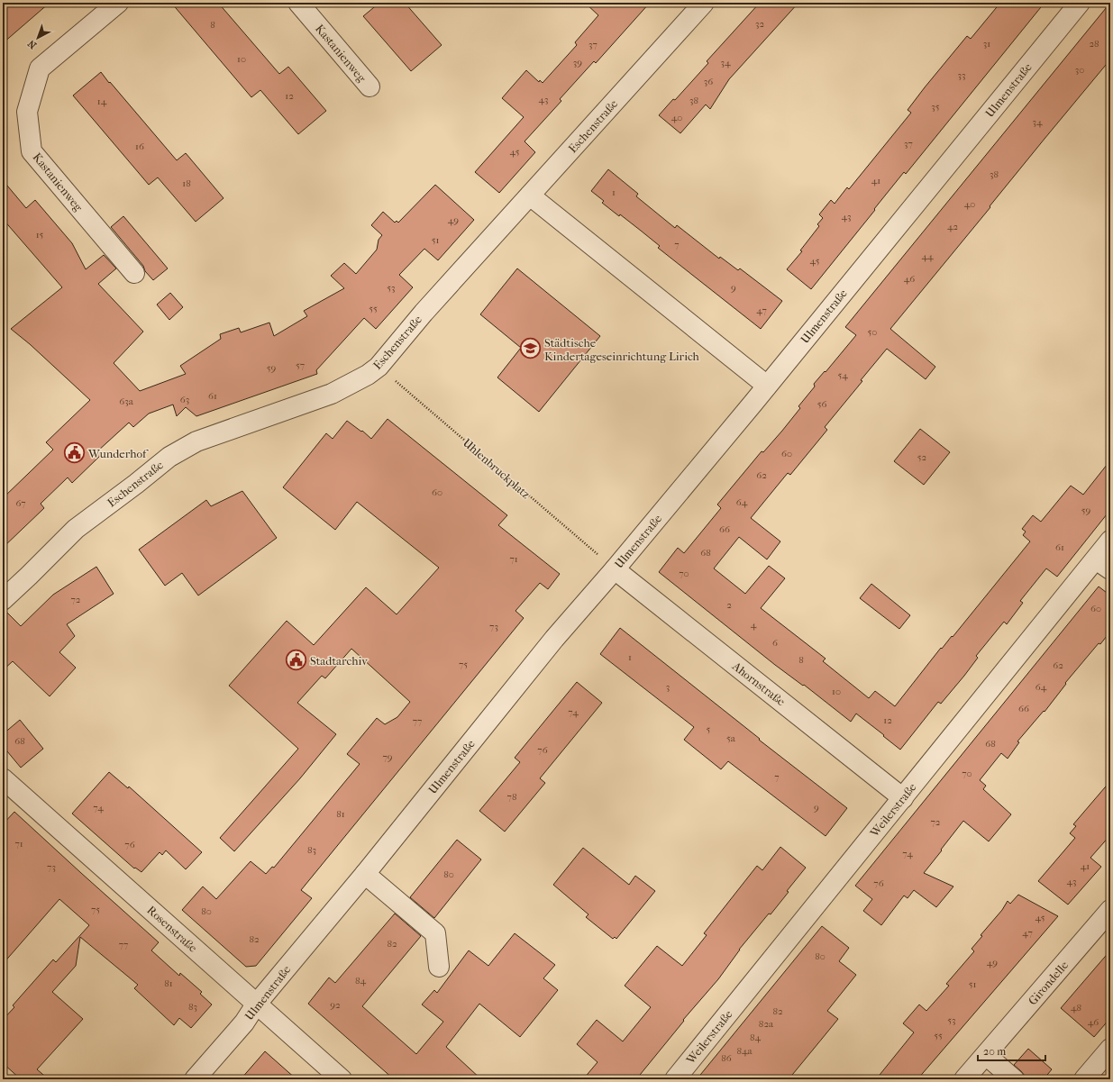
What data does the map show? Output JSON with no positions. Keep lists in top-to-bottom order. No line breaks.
{"streets":{"street":["Kastanienweg","Ulmenstraße","Eschenstraße","Ahornstraße","Weilerstraße","Rosenstraße","Girondelle"],"path":["Uhlenbruckplatz"]},"crossings":[["Ulmenstraße","Uhlenbruckplatz"],["Ulmenstraße","Ahornstraße"],["Ulmenstraße","Rosenstraße"],["Eschenstraße","Uhlenbruckplatz"],["Uhlenbruckplatz","Ahornstraße"],["Ahornstraße","Weilerstraße"]],"places":{"school or university":["Städtische Kindertageseinrichtung Lirich"],"public building":["Wunderhof","Stadtarchiv"]},"house_numbers":["32","8","31","28","37","10","39","34","30","33","36","12","43","38","14","35","40","34","37","16","45","38","41","18","1","40","43","49","42","15","51","7","44","45","46","53","9","55","47","50","57","59","54","61","63","63a","56","60","52","62","60","64","67","59","66","61","68","71","70","72","2","60","4","73","6","1","8","75","62","3","64","10","66","74","12","77","5","5a","68","68","76","79","70","7","78","74","9","81","72","71","76","83","74","41","73","80","43","76","75","80","45","47","82","82","77","80","49","84","81","51","92","83","48","82","53","46","82a","55","84","84a","86"],"scale_bar":"20 m","north":"bottom left"}
